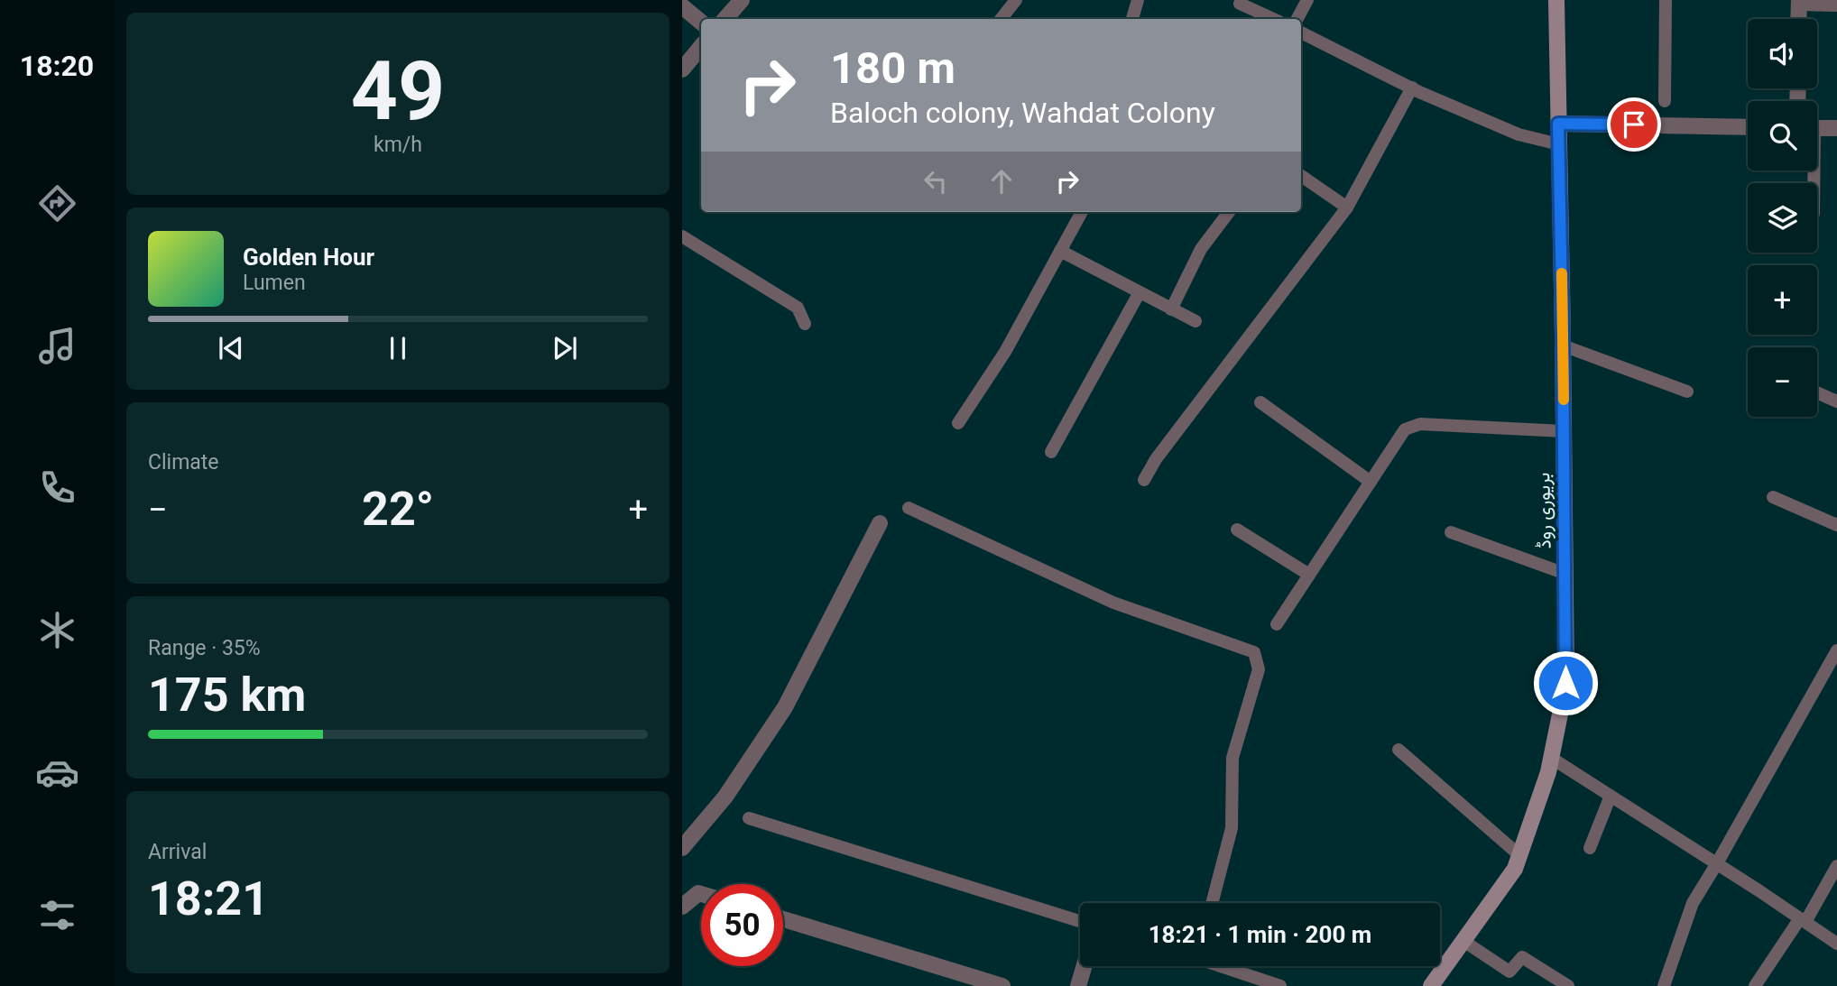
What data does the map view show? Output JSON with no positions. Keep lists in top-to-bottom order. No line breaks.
{"streets":{"main road":["بریوری روڈ"]},"page":{"tabs":"18:20","tile":[["49","km/h"],"Climate",["Range · 35%","175 km"],["Arrival","18:21"]],"map_buttons":["+","−"],"turn":["180 m","Baloch colony, Wahdat Colony"],"song":["Golden Hour","Lumen"],"heat":["−","22°","+"],"limit":"50","trip":"18:21 · 1 min · 200 m"}}
